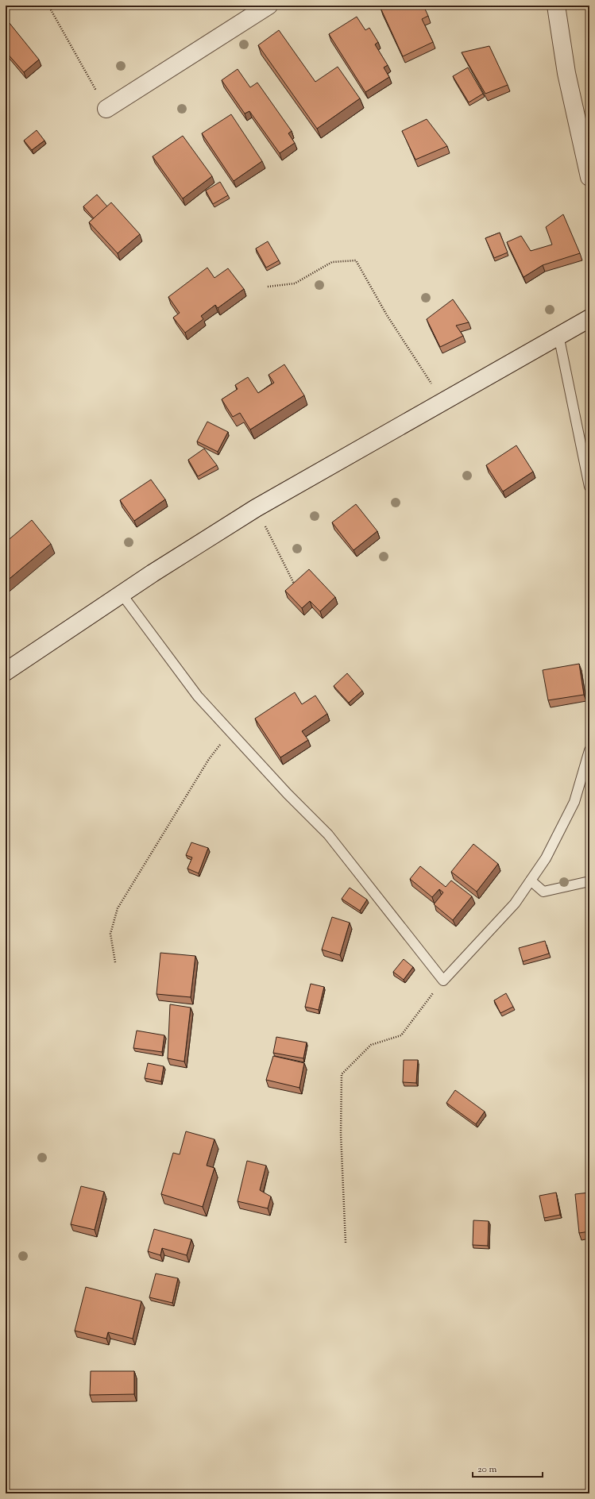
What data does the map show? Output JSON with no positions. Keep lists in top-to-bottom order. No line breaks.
{"scale_bar":"20 m"}
